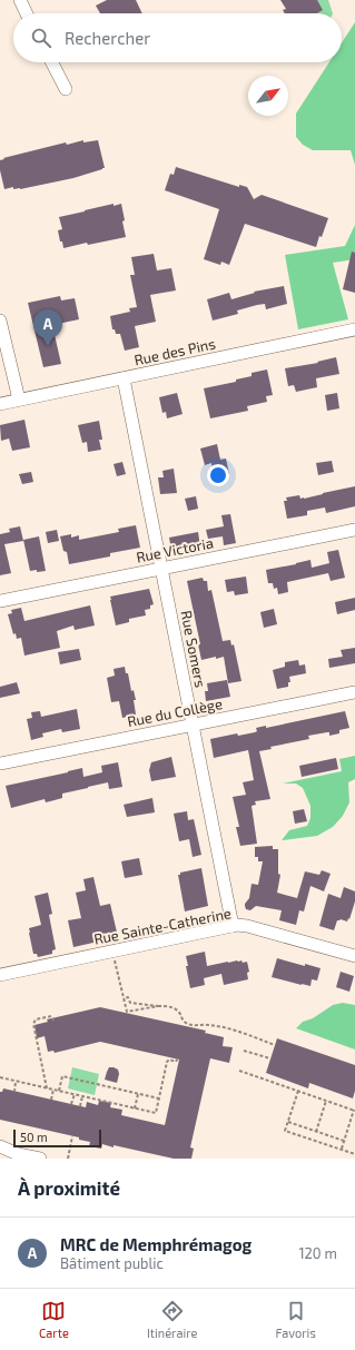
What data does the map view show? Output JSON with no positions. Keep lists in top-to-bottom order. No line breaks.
{"streets":{"street":["Rue des Pins","Rue Victoria","Rue Somers","Rue du Collège","Rue Sainte-Catherine"]},"crossings":[["Rue des Pins","Rue Somers"],["Rue Victoria","Rue Somers"],["Rue Somers","Rue du Collège"],["Rue Somers","Rue Sainte-Catherine"]],"scale_bar":"50 m","north":"top right","page":{"search":"Rechercher","pins":"A","scale":"50 m","heading":"À proximité","list":[{"mark":"A","name":"MRC de Memphrémagog","note":"Bâtiment public","value":"120 m"}],"nav":["Carte","Itinéraire","Favoris"]}}
